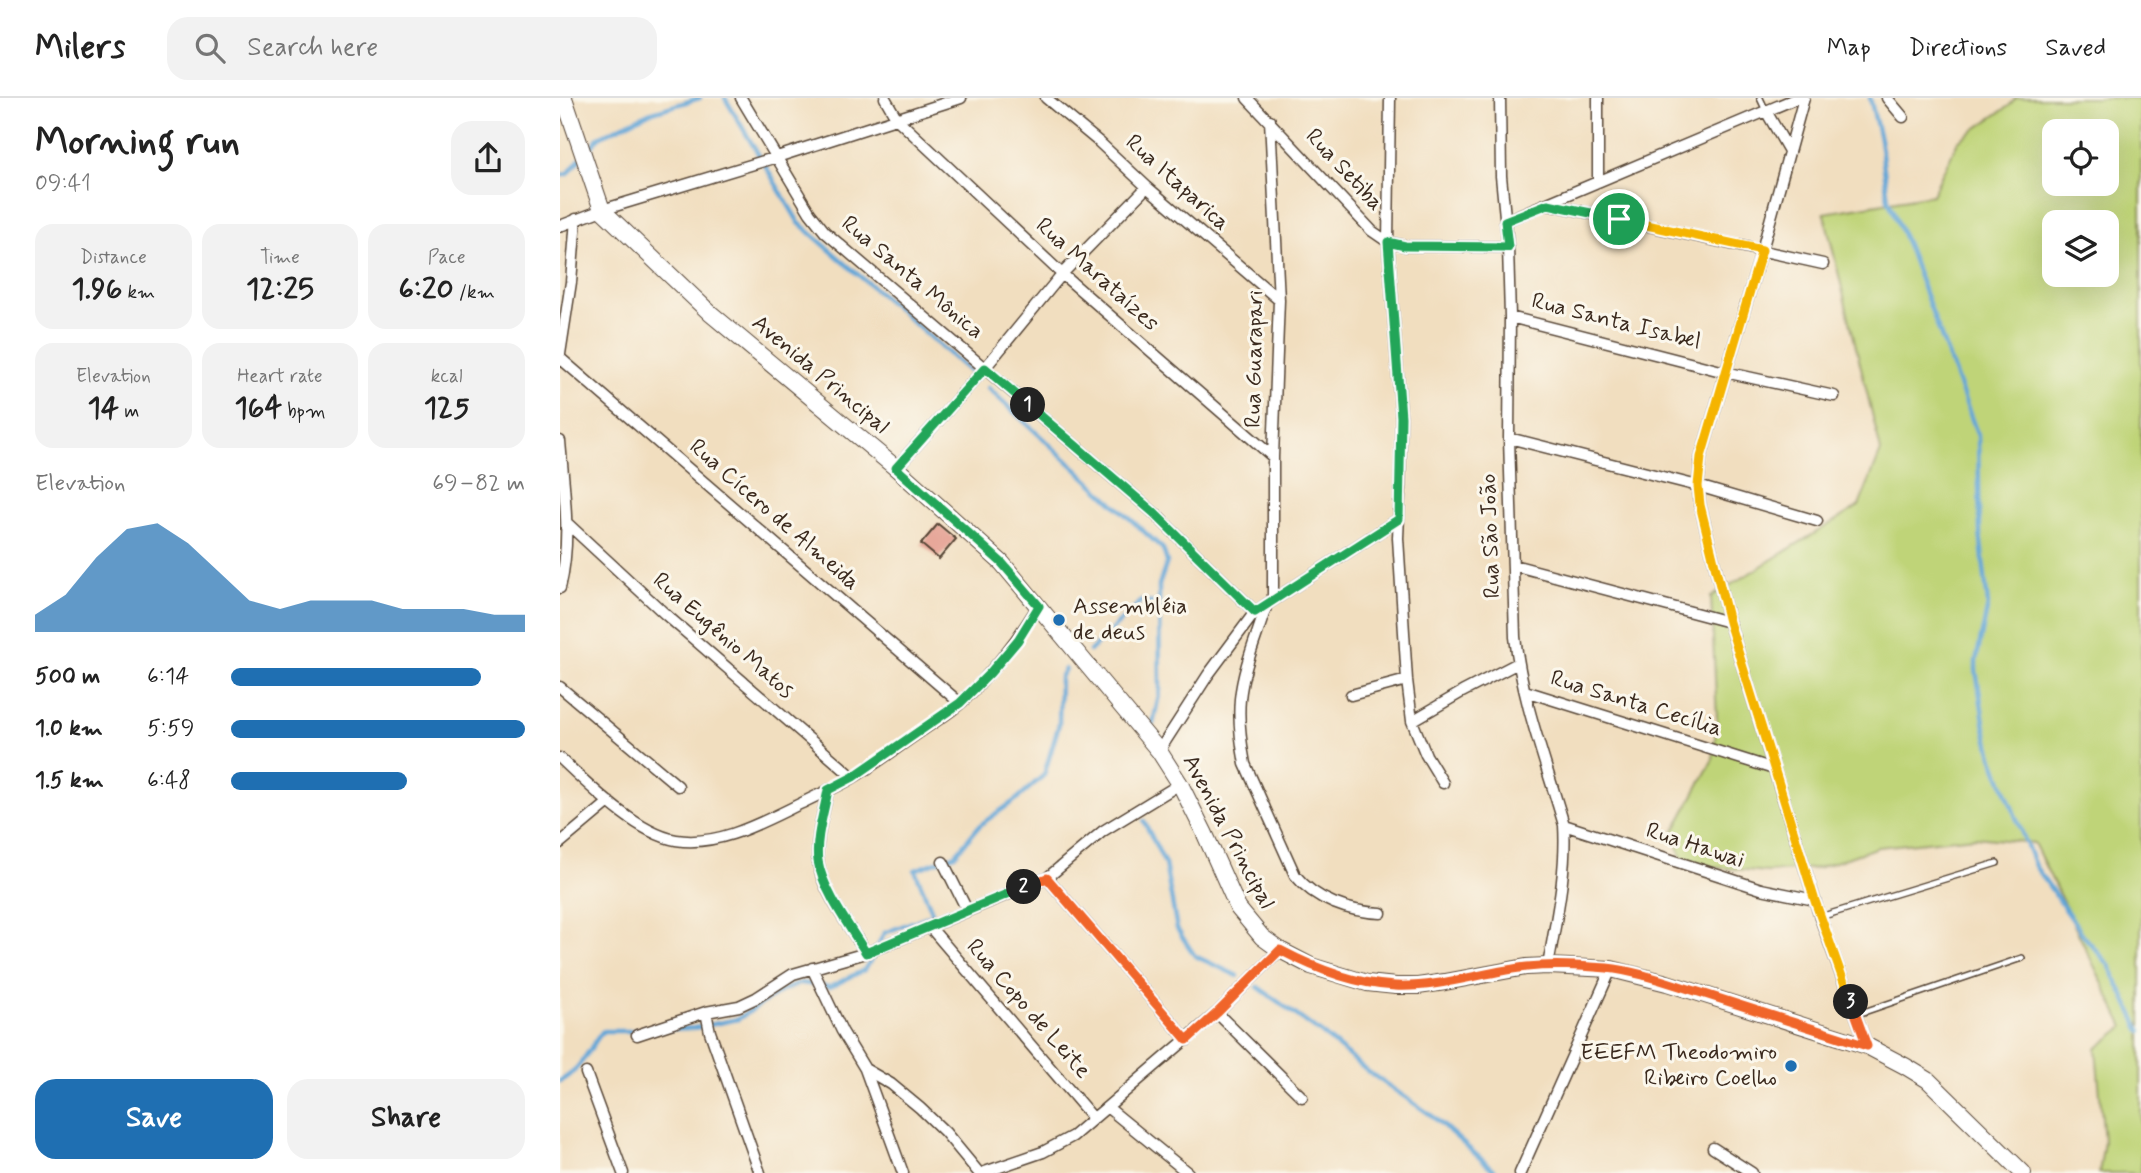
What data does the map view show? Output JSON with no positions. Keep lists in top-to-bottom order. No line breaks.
{"streets":{"street":["Rua Setiba","Rua Itaparica","Rua Marataízes","Rua Santa Mônica","Rua Santa Isabel","Rua Guarapari","Avenida Principal","Rua Cícero de Almeida","Rua São João","Rua Eugênio Matos","Rua Santa Cecília","Rua Hawai","Rua Copo de Leite"]},"crossings":[["Rua Setiba","Rua Guarapari"],["Rua Setiba","Rua São João"],["Rua Itaparica","Rua Guarapari"],["Rua Marataízes","Rua Guarapari"],["Rua Santa Isabel","Rua São João"],["Avenida Principal","Rua São João"],["Rua São João","Rua Santa Cecília"],["Rua São João","Rua Hawai"]],"places":["Assembléia de deus","EEEFM Theodomiro Ribeiro Coelho"],"page":{"header":"Milers","search":"Search here","nav":["Map","Directions","Saved"],"heading":["Morning run","09:41"],"stats":[["Distance","1.96 km"],["Time","12:25"],["Pace","6:20 /km"],["Elevation","14 m"],["Heart rate","164 bpm"],["kcal","125"]],"pins":["1","2","3"],"chart":["Elevation","69–82 m"],"list":[{"name":"500 m","note":"6:14"},{"name":"1.0 km","note":"5:59"},{"name":"1.5 km","note":"6:48"}],"buttons":["Save","Share"]}}
